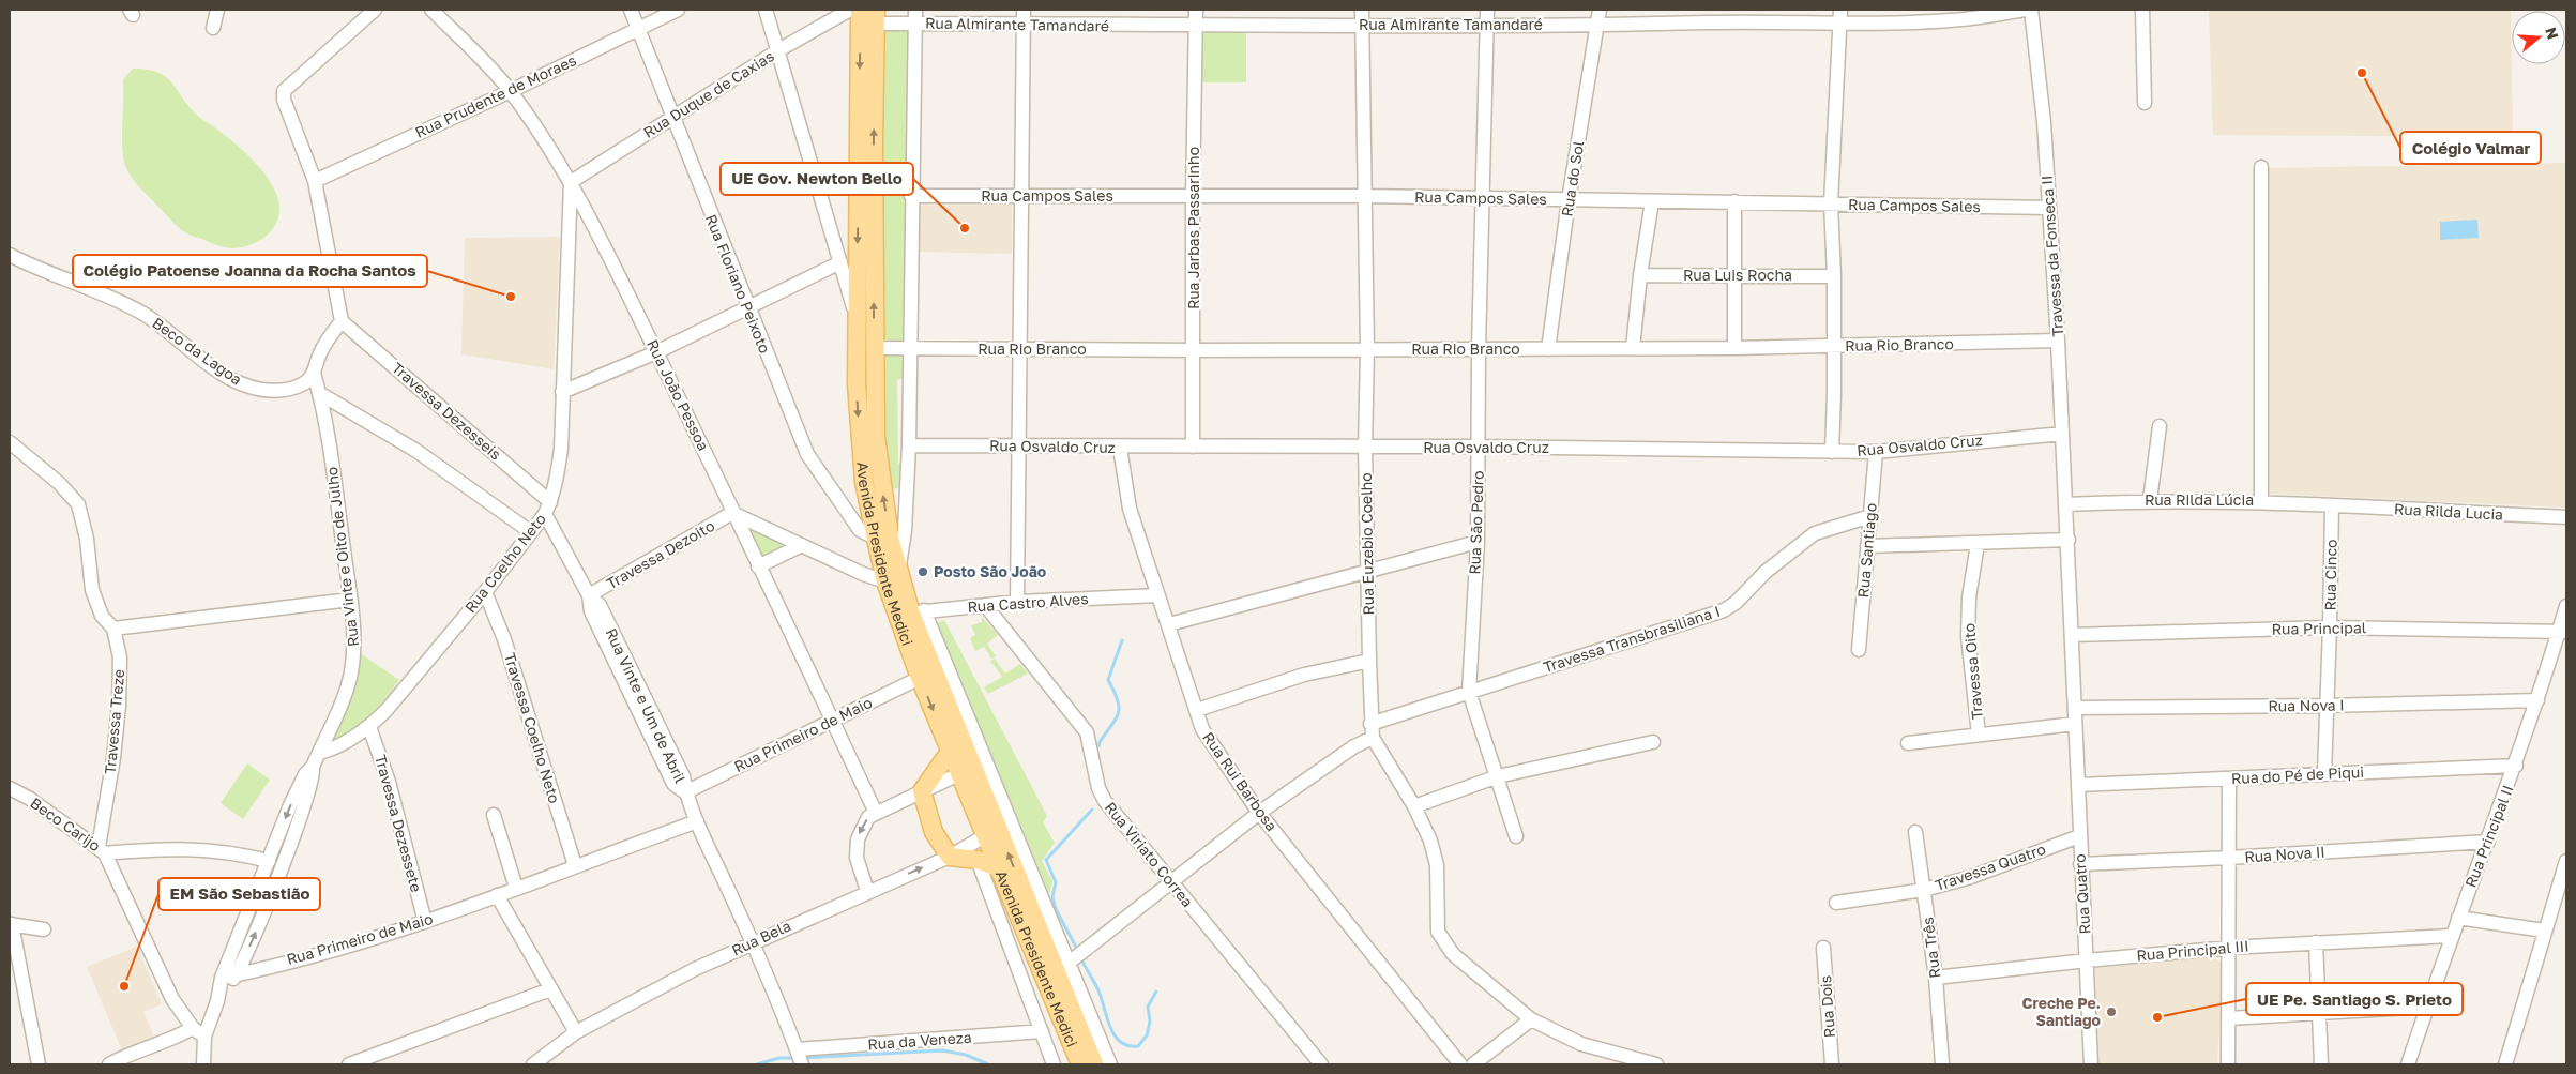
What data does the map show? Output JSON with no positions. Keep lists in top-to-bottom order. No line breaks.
{"streets":{"main road":["Avenida Presidente Medici"],"street":["Rua Almirante Tamandaré","Rua Duque de Caxias","Rua Prudente de Moraes","Rua do Sol","Rua Campos Sales","Rua Jarbas Passarinho","Travessa da Fonseca II","Rua Luis Rocha","Rua Floriano Peixoto","Rua Rio Branco","Beco da Lagoa","Rua João Pessoa","Travessa Dezesseis","Rua Osvaldo Cruz","Rua Rilda Lúcia","Rua Rilda Lucia","Rua São Pedro","Rua Euzebio Coelho","Rua Santiago","Travessa Dezoito","Rua Vinte e Oito de Julho","Rua Coelho Neto","Rua Cinco","Rua Castro Alves","Rua Principal","Travessa Transbrasiliana I","Travessa Oito","Rua Vinte e Um de Abril","Rua Nova I","Travessa Treze","Travessa Coelho Neto","Rua Primeiro de Maio","Rua do Pé de Piqui","Rua Rui Barbosa","Travessa Dezessete","Beco Carijo","Rua Principal II","Rua Viriato Correa","Rua Nova II","Travessa Quatro","Rua Quatro","Rua Bela","Rua Três","Rua Principal III","Rua Dois","Rua da Veneza"]},"crossings":[["Rua Almirante Tamandaré","Rua do Sol"],["Rua Almirante Tamandaré","Rua Jarbas Passarinho"],["Rua Almirante Tamandaré","Rua São Pedro"],["Rua Almirante Tamandaré","Rua Euzebio Coelho"],["Rua Almirante Tamandaré","Avenida Presidente Medici"],["Rua Duque de Caxias","Rua Floriano Peixoto"],["Rua Duque de Caxias","Rua João Pessoa"],["Rua Duque de Caxias","Avenida Presidente Medici"],["Rua Duque de Caxias","Rua Coelho Neto"],["Rua Prudente de Moraes","Rua Floriano Peixoto"],["Rua Prudente de Moraes","Rua João Pessoa"],["Rua do Sol","Rua Campos Sales"],["Rua do Sol","Rua Rio Branco"],["Rua Campos Sales","Rua Jarbas Passarinho"],["Rua Campos Sales","Travessa da Fonseca II"],["Rua Campos Sales","Rua São Pedro"],["Rua Campos Sales","Rua Euzebio Coelho"],["Rua Campos Sales","Avenida Presidente Medici"],["Rua Jarbas Passarinho","Rua Rio Branco"],["Rua Jarbas Passarinho","Rua Osvaldo Cruz"],["Travessa da Fonseca II","Rua Rio Branco"],["Travessa da Fonseca II","Rua Osvaldo Cruz"],["Travessa da Fonseca II","Rua Rilda Lúcia"],["Travessa da Fonseca II","Rua Quatro"],["Rua Floriano Peixoto","Avenida Presidente Medici"],["Rua Rio Branco","Rua São Pedro"],["Rua Rio Branco","Rua Euzebio Coelho"],["Rua Rio Branco","Avenida Presidente Medici"],["Beco da Lagoa","Rua Vinte e Oito de Julho"],["Rua João Pessoa","Travessa Dezoito"],["Rua João Pessoa","Rua Coelho Neto"],["Rua João Pessoa","Rua Primeiro de Maio"],["Travessa Dezesseis","Rua Coelho Neto"],["Travessa Dezesseis","Rua Vinte e Um de Abril"],["Rua Osvaldo Cruz","Rua São Pedro"],["Rua Osvaldo Cruz","Rua Euzebio Coelho"],["Rua Osvaldo Cruz","Rua Santiago"],["Rua Osvaldo Cruz","Avenida Presidente Medici"],["Rua Osvaldo Cruz","Rua Rui Barbosa"],["Rua Rilda Lúcia","Rua Rilda Lucia"],["Rua Rilda Lúcia","Rua Cinco"],["Rua Rilda Lúcia","Rua Quatro"],["Rua Rilda Lucia","Rua Cinco"],["Rua São Pedro","Travessa Transbrasiliana I"],["Rua Euzebio Coelho","Travessa Transbrasiliana I"],["Rua Santiago","Travessa Transbrasiliana I"],["Avenida Presidente Medici","Rua Castro Alves"],["Avenida Presidente Medici","Rua Primeiro de Maio"],["Avenida Presidente Medici","Rua Bela"],["Avenida Presidente Medici","Rua da Veneza"],["Travessa Dezoito","Rua Vinte e Um de Abril"],["Rua Vinte e Oito de Julho","Rua Coelho Neto"],["Rua Vinte e Oito de Julho","Rua Primeiro de Maio"],["Rua Vinte e Oito de Julho","Beco Carijo"],["Rua Coelho Neto","Rua Vinte e Um de Abril"],["Rua Coelho Neto","Travessa Coelho Neto"],["Rua Coelho Neto","Travessa Dezessete"],["Rua Cinco","Rua Principal"],["Rua Cinco","Rua Nova I"],["Rua Cinco","Rua do Pé de Piqui"],["Rua Castro Alves","Rua Rui Barbosa"],["Rua Castro Alves","Rua Viriato Correa"],["Rua Principal","Rua Principal II"],["Rua Principal","Rua Quatro"],["Travessa Transbrasiliana I","Rua Rui Barbosa"],["Travessa Transbrasiliana I","Rua Viriato Correa"],["Rua Vinte e Um de Abril","Rua Primeiro de Maio"],["Rua Vinte e Um de Abril","Rua Bela"],["Rua Vinte e Um de Abril","Rua da Veneza"],["Rua Nova I","Rua Principal II"],["Rua Nova I","Rua Quatro"],["Travessa Treze","Beco Carijo"],["Travessa Coelho Neto","Rua Primeiro de Maio"],["Rua Primeiro de Maio","Travessa Dezessete"],["Rua do Pé de Piqui","Rua Principal II"],["Rua do Pé de Piqui","Rua Quatro"],["Rua Principal II","Rua Nova II"],["Rua Principal II","Rua Principal III"],["Rua Nova II","Rua Quatro"],["Travessa Quatro","Rua Quatro"],["Travessa Quatro","Rua Três"],["Rua Quatro","Rua Principal III"],["Rua Três","Rua Principal III"]],"places":["Colégio Valmar","UE Gov. Newton Bello","Colégio Patoense Joanna da Rocha Santos","Posto São João","EM São Sebastião","Creche Pe. Santiago","UE Pe. Santiago S. Prieto"],"north":"right"}
